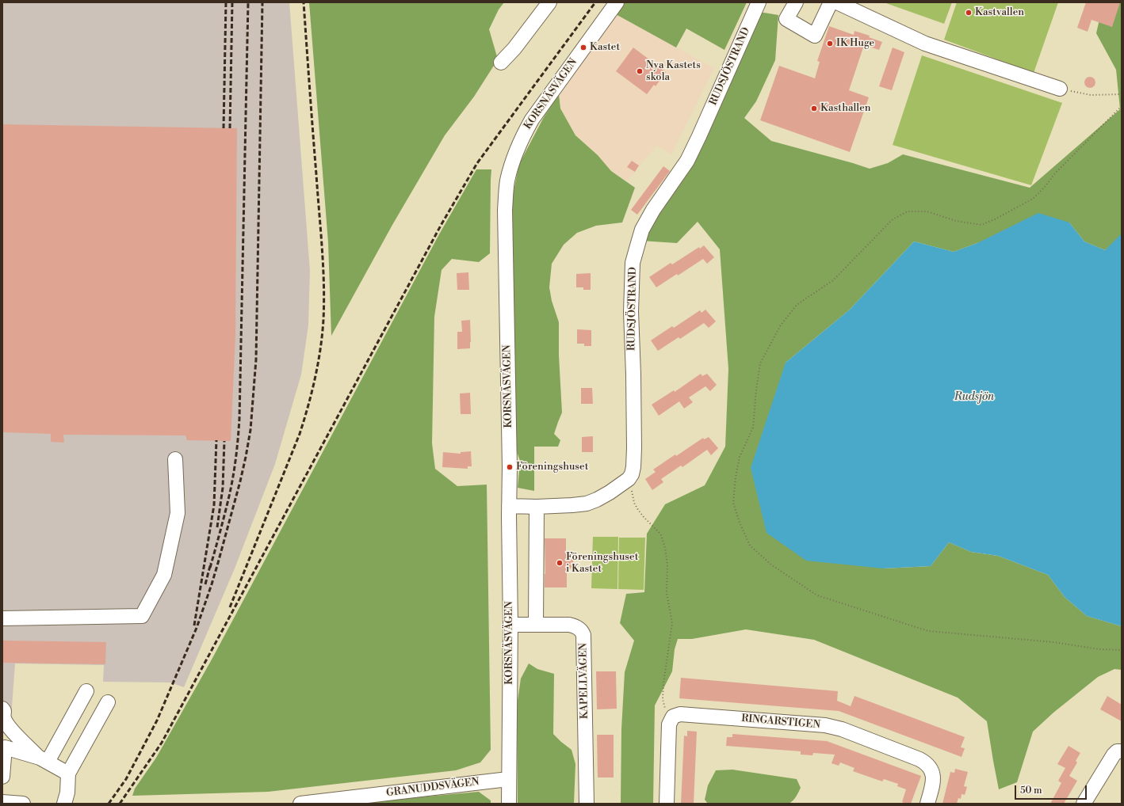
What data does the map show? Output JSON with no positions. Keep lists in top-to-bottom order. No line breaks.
{"streets":{"street":["RUDSJÖSTRAND","KORSNÄSVÄGEN","KAPELLVÄGEN","RINGARSTIGEN","GRANUDDSVÄGEN"]},"crossings":[["KORSNÄSVÄGEN","KAPELLVÄGEN"],["KORSNÄSVÄGEN","GRANUDDSVÄGEN"]],"water":["Rudsjön"],"places":["Kastvallen","IK Huge","Kastet","Nya Kastets skola","Kasthallen","Föreningshuset","Föreningshuset i Kastet"],"scale_bar":"50 m"}
